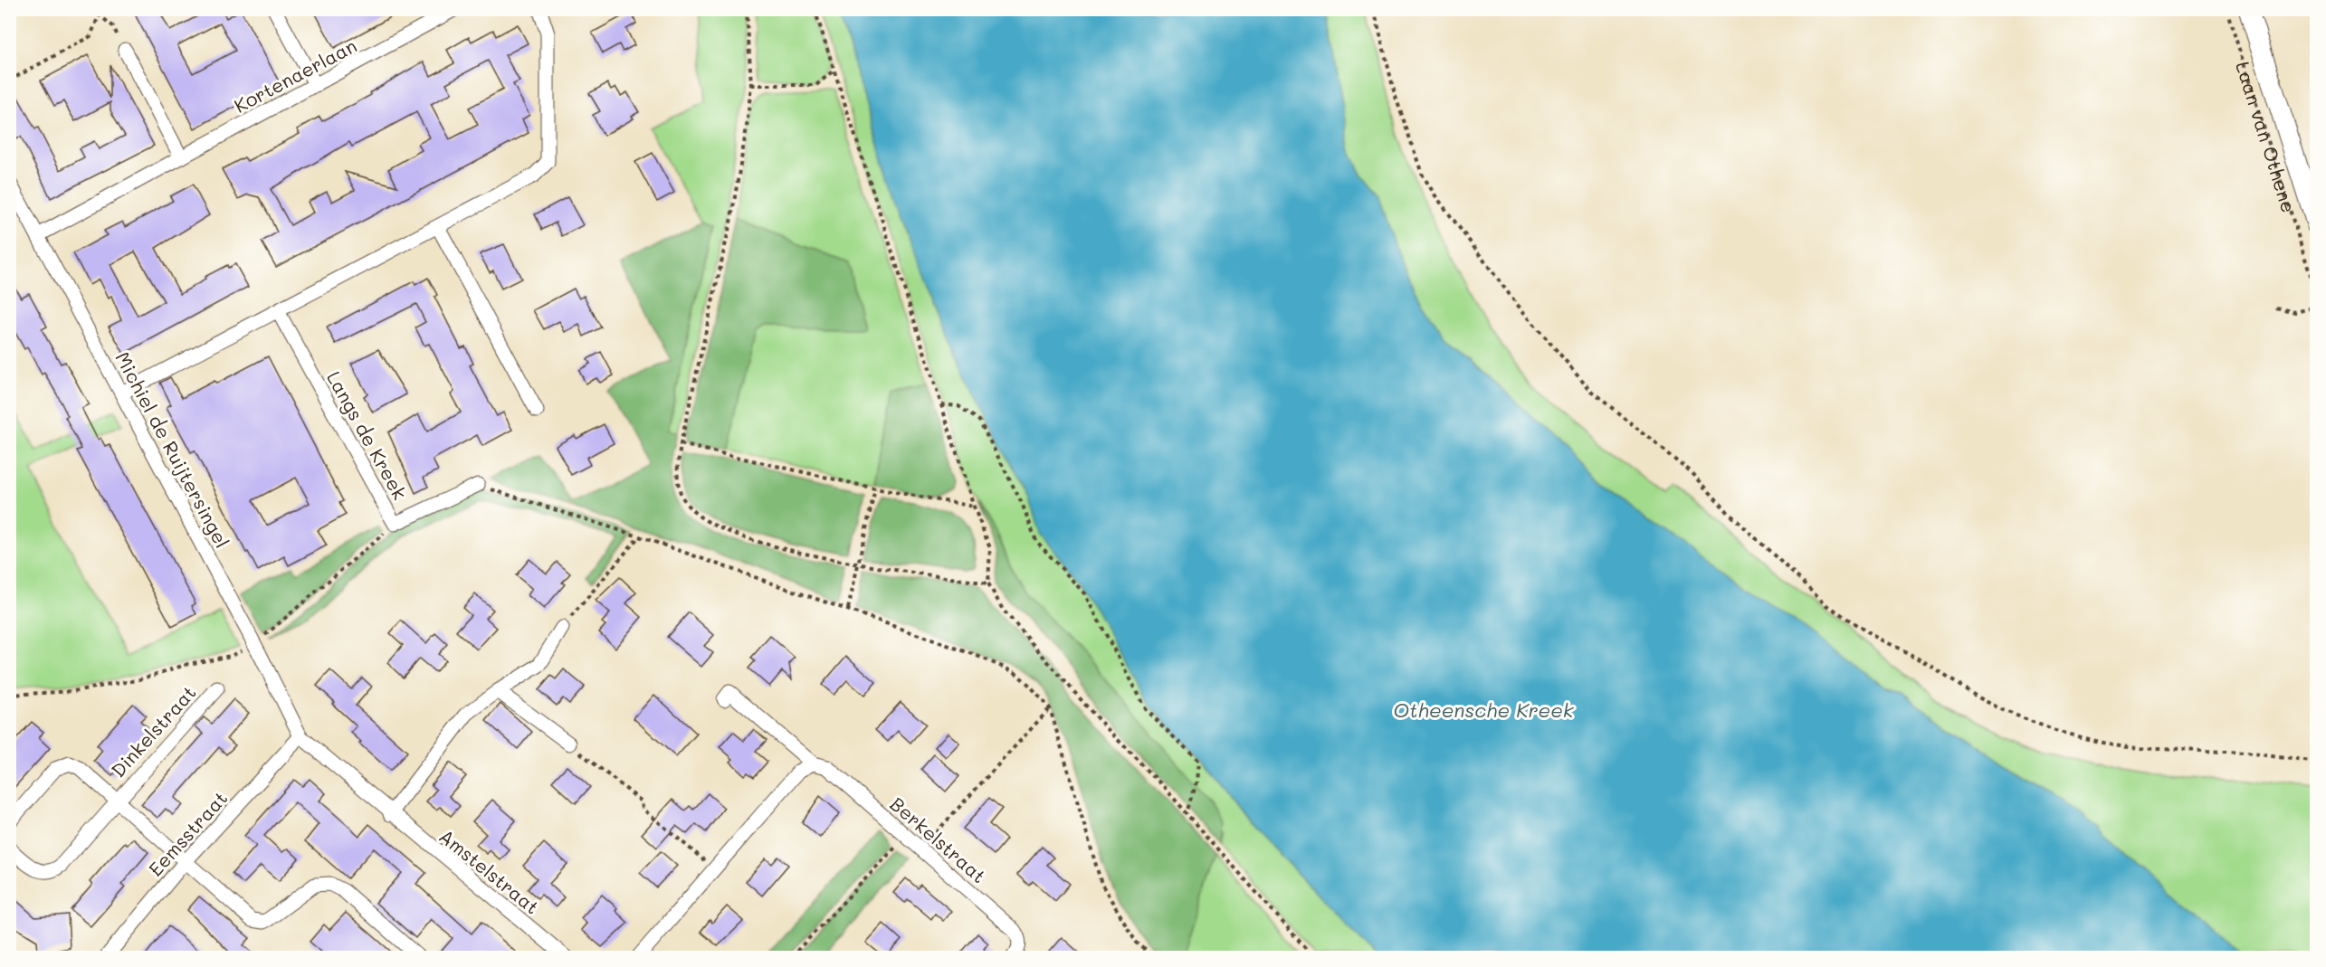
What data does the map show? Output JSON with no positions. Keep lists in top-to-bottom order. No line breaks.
{"streets":{"street":["Kortenaerlaan","Laan van Othene","Langs de Kreek","Michiel de Ruijtersingel","Dinkelstraat","Eemsstraat","Berkelstraat","Amstelstraat"]},"crossings":[["Kortenaerlaan","Michiel de Ruijtersingel"],["Michiel de Ruijtersingel","Eemsstraat"],["Michiel de Ruijtersingel","Amstelstraat"],["Dinkelstraat","Eemsstraat"],["Eemsstraat","Amstelstraat"]],"water":["Otheensche Kreek"]}
